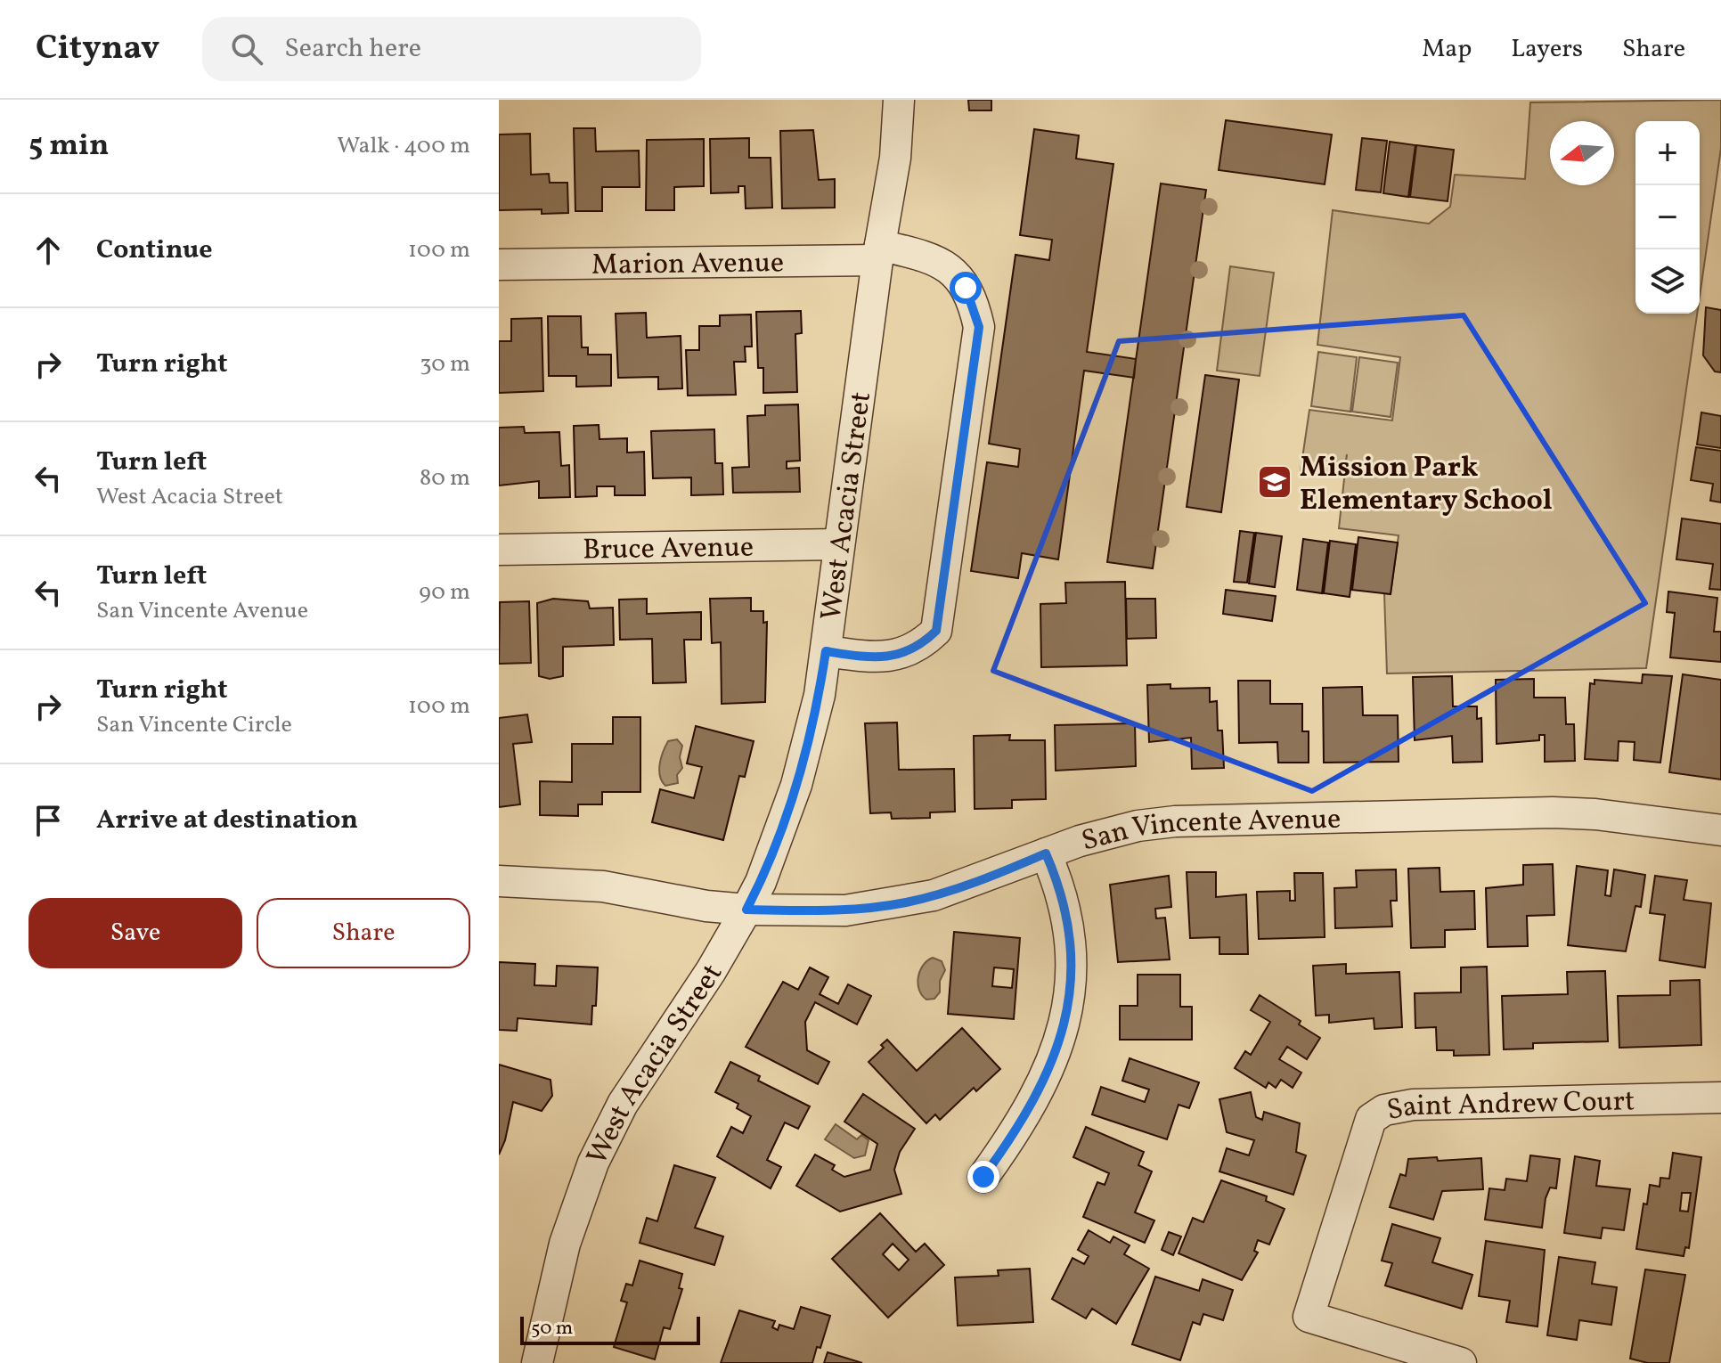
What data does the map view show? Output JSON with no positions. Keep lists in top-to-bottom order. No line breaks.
{"streets":{"street":["Marion Avenue","West Acacia Street","Bruce Avenue","San Vincente Avenue","Saint Andrew Court"]},"crossings":[["Marion Avenue","West Acacia Street"],["West Acacia Street","Bruce Avenue"],["West Acacia Street","San Vincente Avenue"]],"places":{"school or university":["Mission Park Elementary School"]},"scale_bar":"50 m","north":"left","page":{"header":"Citynav","search":"Search here","nav":["Map","Layers","Share"],"heading":["5 min","Walk · 400 m"],"map_buttons":["+","−"],"list":[["Continue","100 m"],["Turn right","30 m"],["Turn left","West Acacia Street","80 m"],["Turn left","San Vincente Avenue","90 m"],["Turn right","San Vincente Circle","100 m"],"Arrive at destination"],"buttons":["Save","Share"],"scale":"50 m"}}
